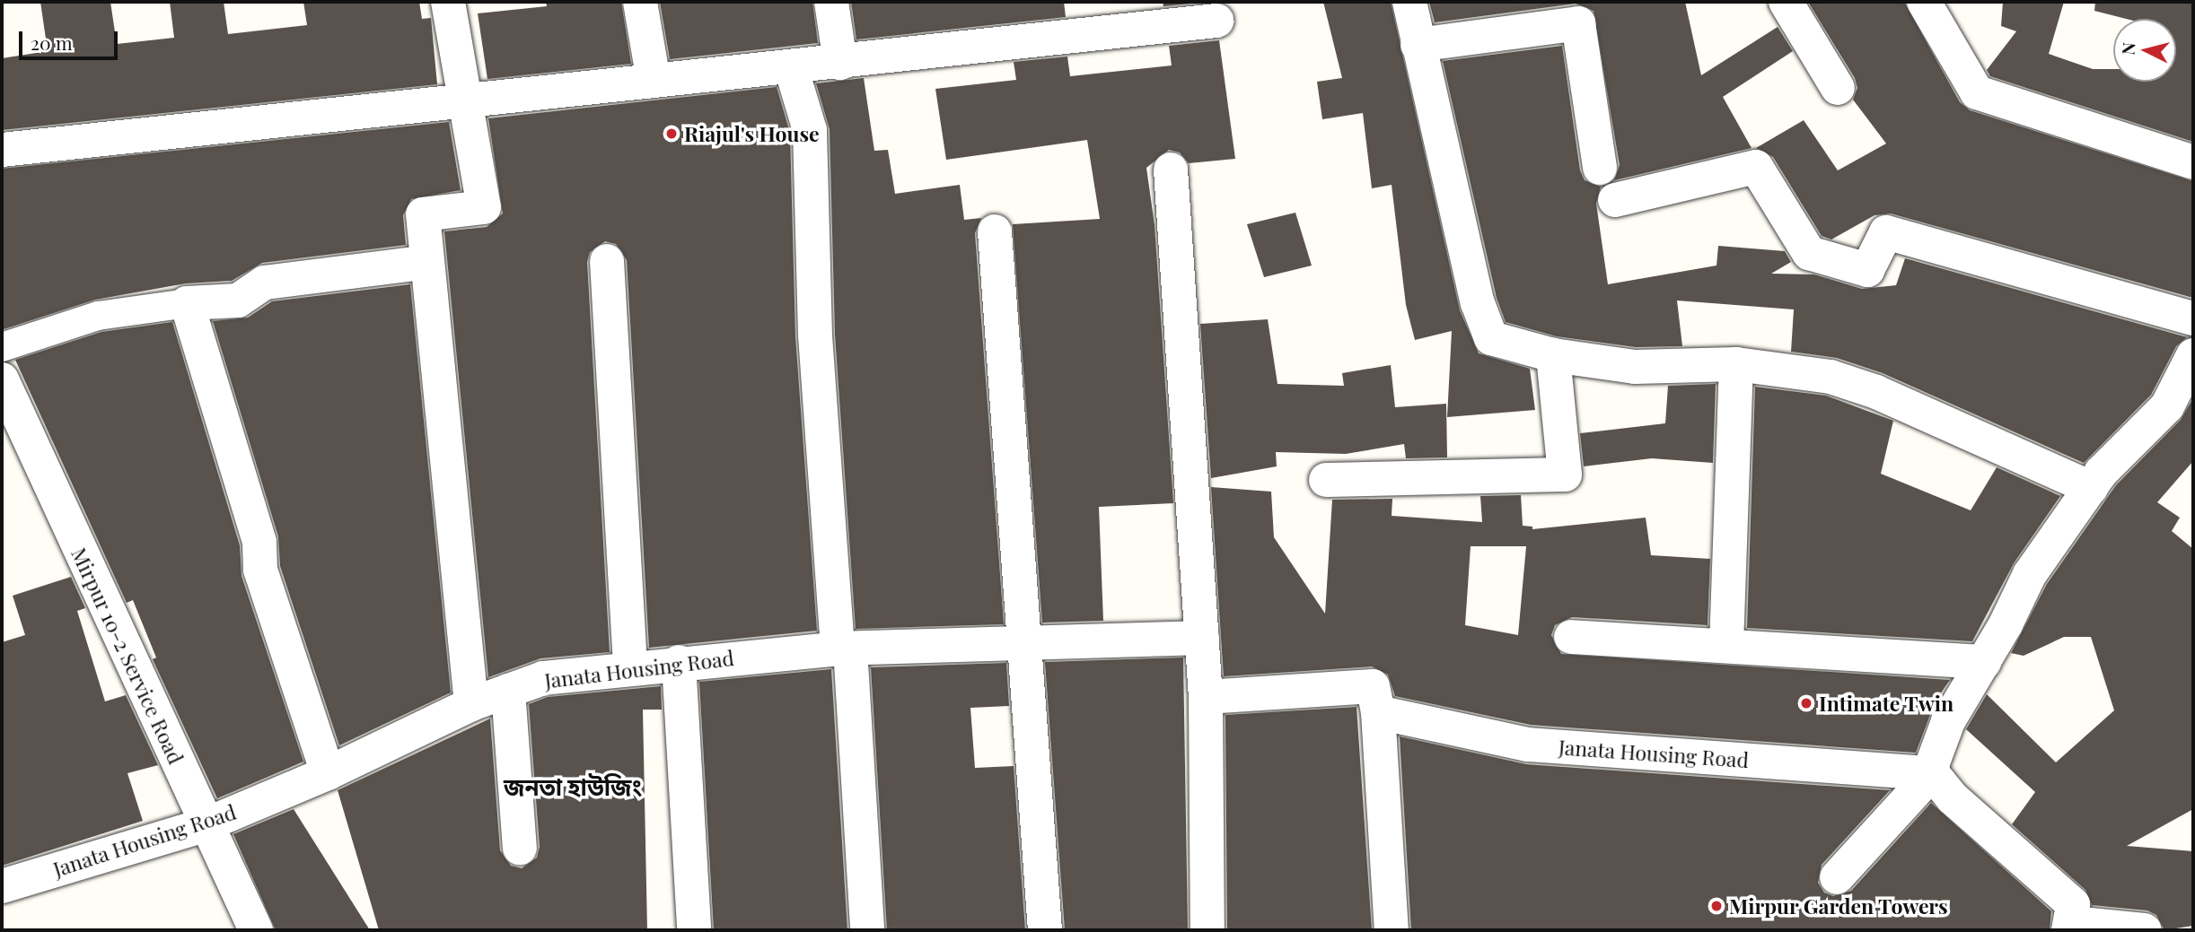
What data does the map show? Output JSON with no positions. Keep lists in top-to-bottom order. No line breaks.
{"streets":{"street":["Mirpur 10-2 Service Road","Janata Housing Road"]},"crossings":[["Mirpur 10-2 Service Road","Janata Housing Road"]],"districts":["জনতা হাউজিং"],"places":["Riajul's House","Intimate Twin","Mirpur Garden Towers"],"scale_bar":"20 m","north":"left"}
